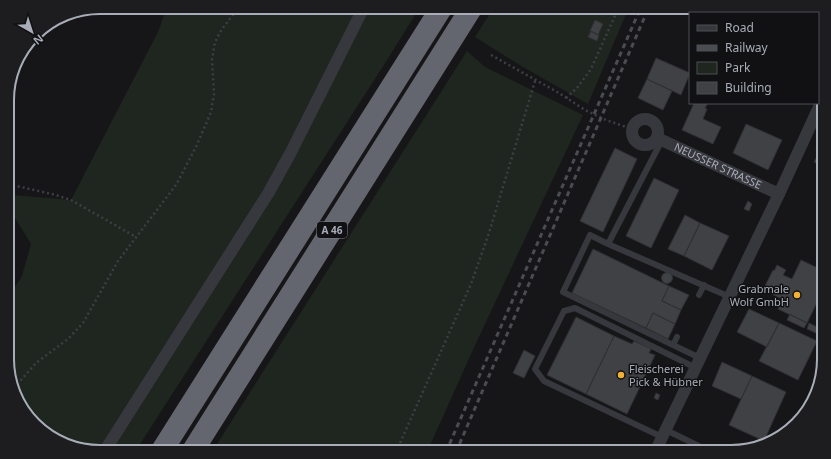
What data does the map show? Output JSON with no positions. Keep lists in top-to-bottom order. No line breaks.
{"streets":{"highway":["A 46"],"street":["NEUSSER STRASSE"]},"places":["Grabmale Wolf GmbH","Fleischerei Pick & Hübner"],"legend":["Road","Railway","Park","Building"],"north":"bottom right"}
